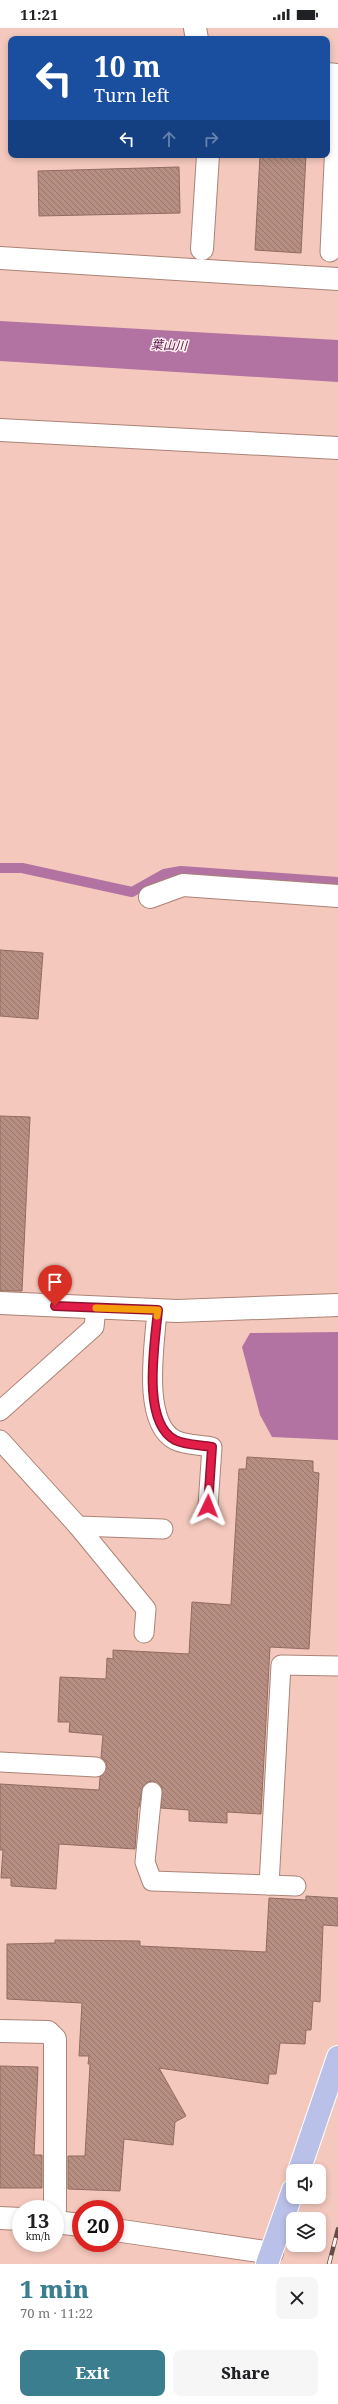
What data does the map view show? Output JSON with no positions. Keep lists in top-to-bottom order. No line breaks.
{"water":["葉山川"],"page":{"status":"11:21","turn":["10 m","Turn left"],"speed":"13 km/h","limit":"20","heading":["1 min","70 m · 11:22"],"buttons":["Exit","Share"]}}
